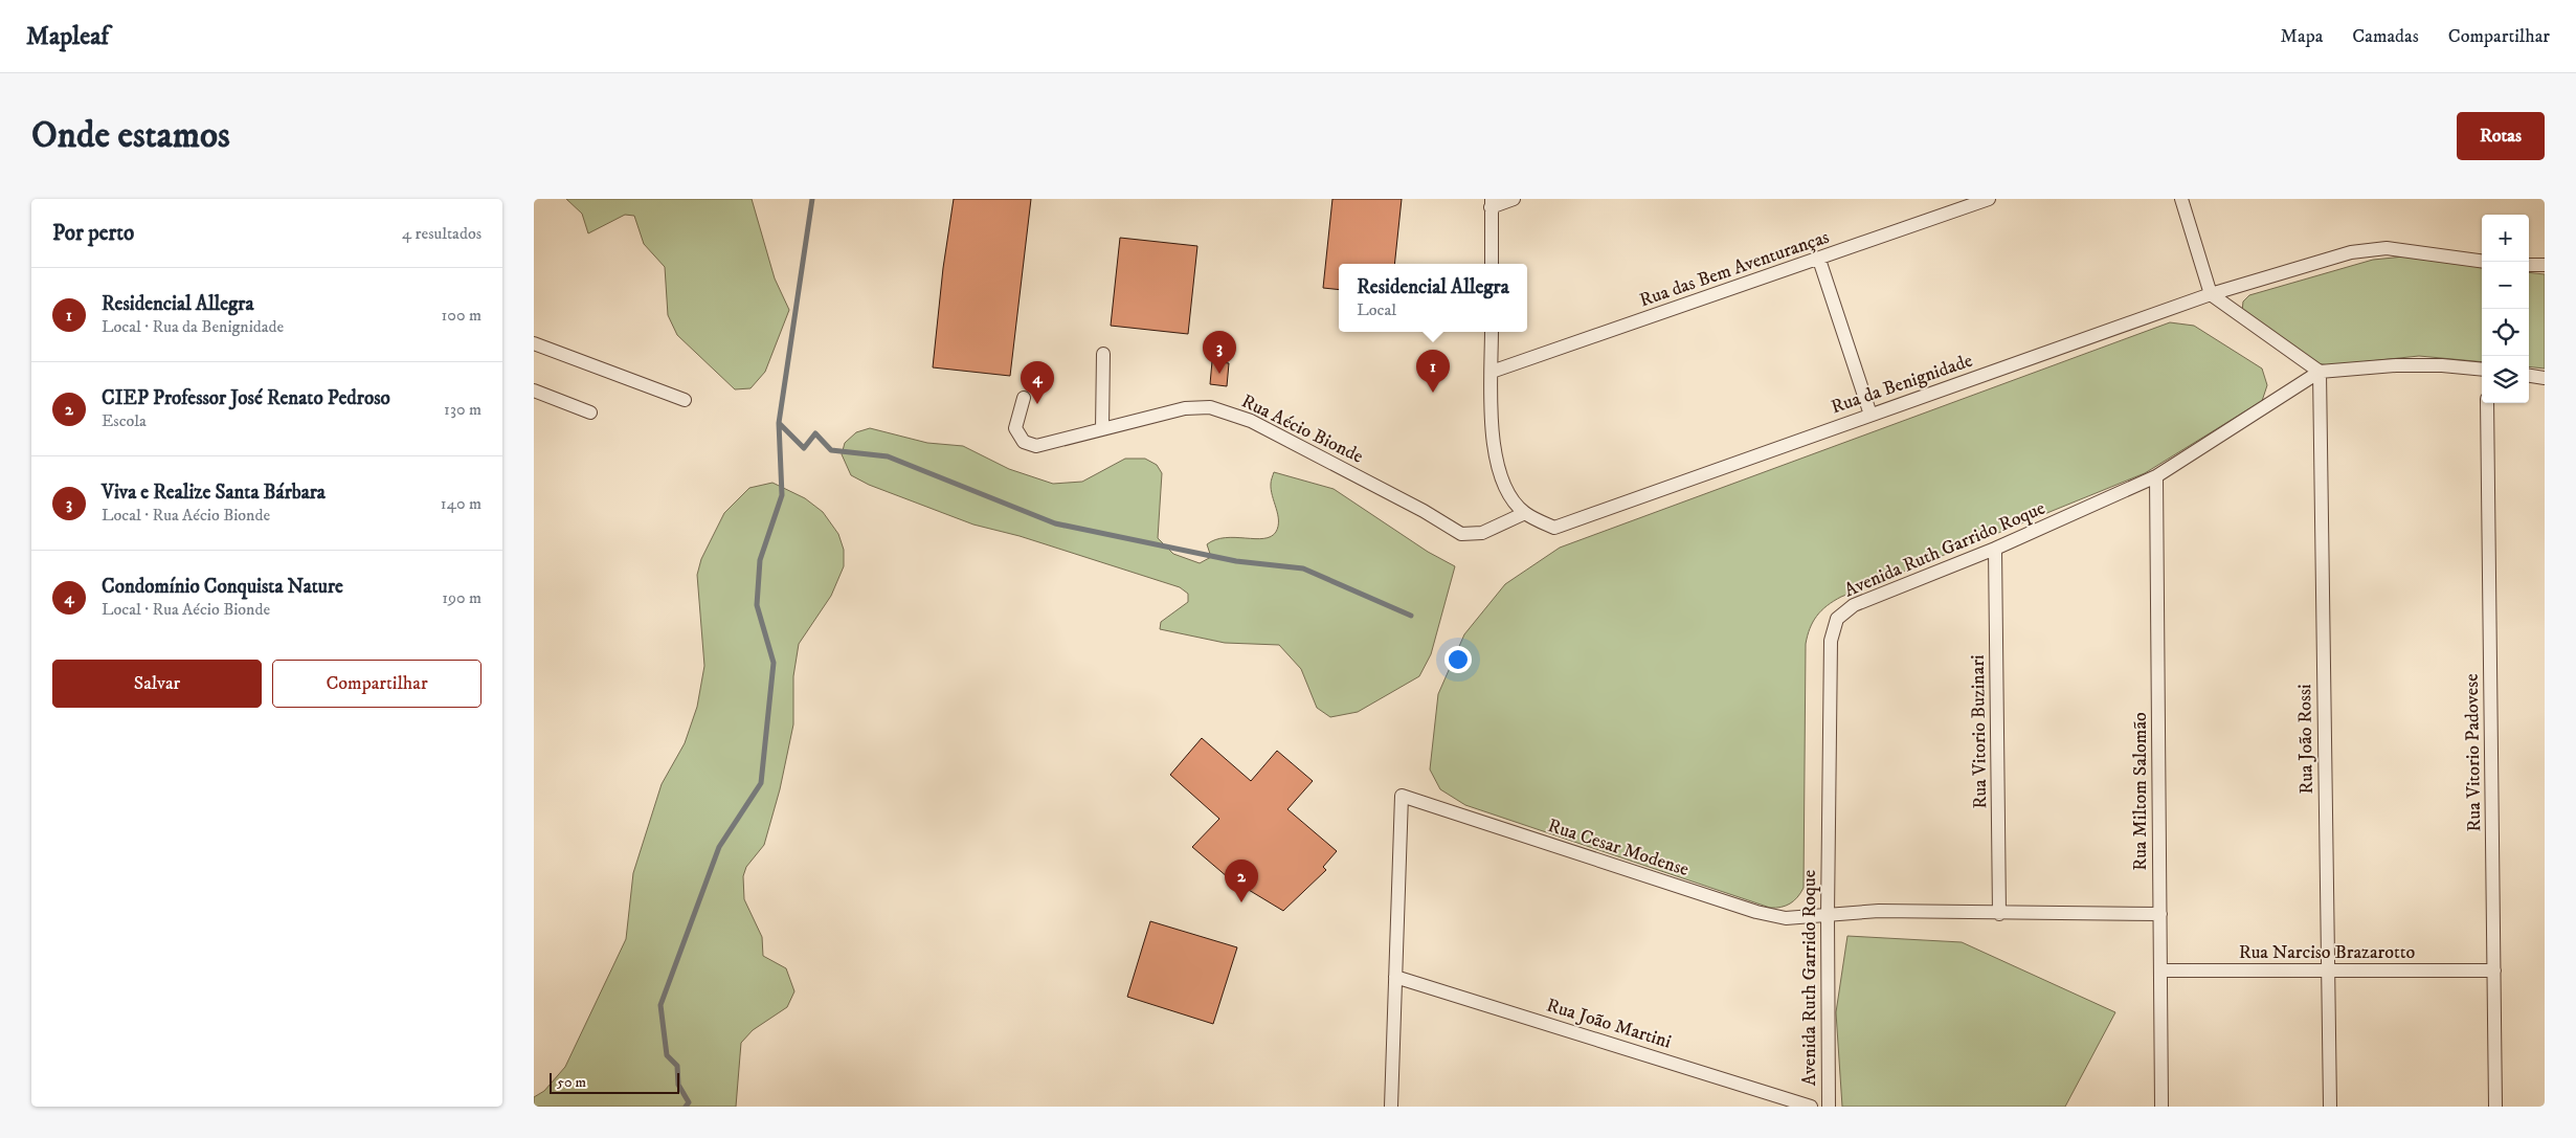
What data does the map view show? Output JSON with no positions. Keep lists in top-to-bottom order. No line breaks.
{"streets":{"street":["Rua das Bem Aventuranças","Rua da Benignidade","Rua Aécio Bionde","Avenida Ruth Garrido Roque","Rua Vitorio Buzinari","Rua João Rossi","Rua Vitorio Padovese","Rua Miltom Salomão","Rua Cesar Modense","Rua Narciso Brazarotto","Rua João Martini"]},"crossings":[["Rua das Bem Aventuranças","Rua da Benignidade"],["Rua da Benignidade","Rua Aécio Bionde"],["Avenida Ruth Garrido Roque","Rua Vitorio Buzinari"],["Avenida Ruth Garrido Roque","Rua João Rossi"],["Avenida Ruth Garrido Roque","Rua Miltom Salomão"],["Avenida Ruth Garrido Roque","Rua Cesar Modense"],["Rua Vitorio Buzinari","Rua Cesar Modense"],["Rua João Rossi","Rua Narciso Brazarotto"],["Rua Vitorio Padovese","Rua Narciso Brazarotto"],["Rua Miltom Salomão","Rua Cesar Modense"],["Rua Miltom Salomão","Rua Narciso Brazarotto"],["Rua Cesar Modense","Rua João Martini"]],"scale_bar":"50 m","page":{"header":"Mapleaf","nav":["Mapa","Camadas","Compartilhar"],"buttons":["Rotas",["Salvar","Compartilhar"]],"title":"Onde estamos","heading":["Por perto","4 resultados"],"map_buttons":["+","−"],"popup":["Residencial Allegra","Local"],"list":[{"mark":"1","name":"Residencial Allegra","note":"Local · Rua da Benignidade","value":"100 m"},{"mark":"2","name":"CIEP Professor José Renato Pedroso","note":"Escola","value":"130 m"},{"mark":"3","name":"Viva e Realize Santa Bárbara","note":"Local · Rua Aécio Bionde","value":"140 m"},{"mark":"4","name":"Condomínio Conquista Nature","note":"Local · Rua Aécio Bionde","value":"190 m"}],"pins":["3","1","4","2"],"scale":"50 m"}}
